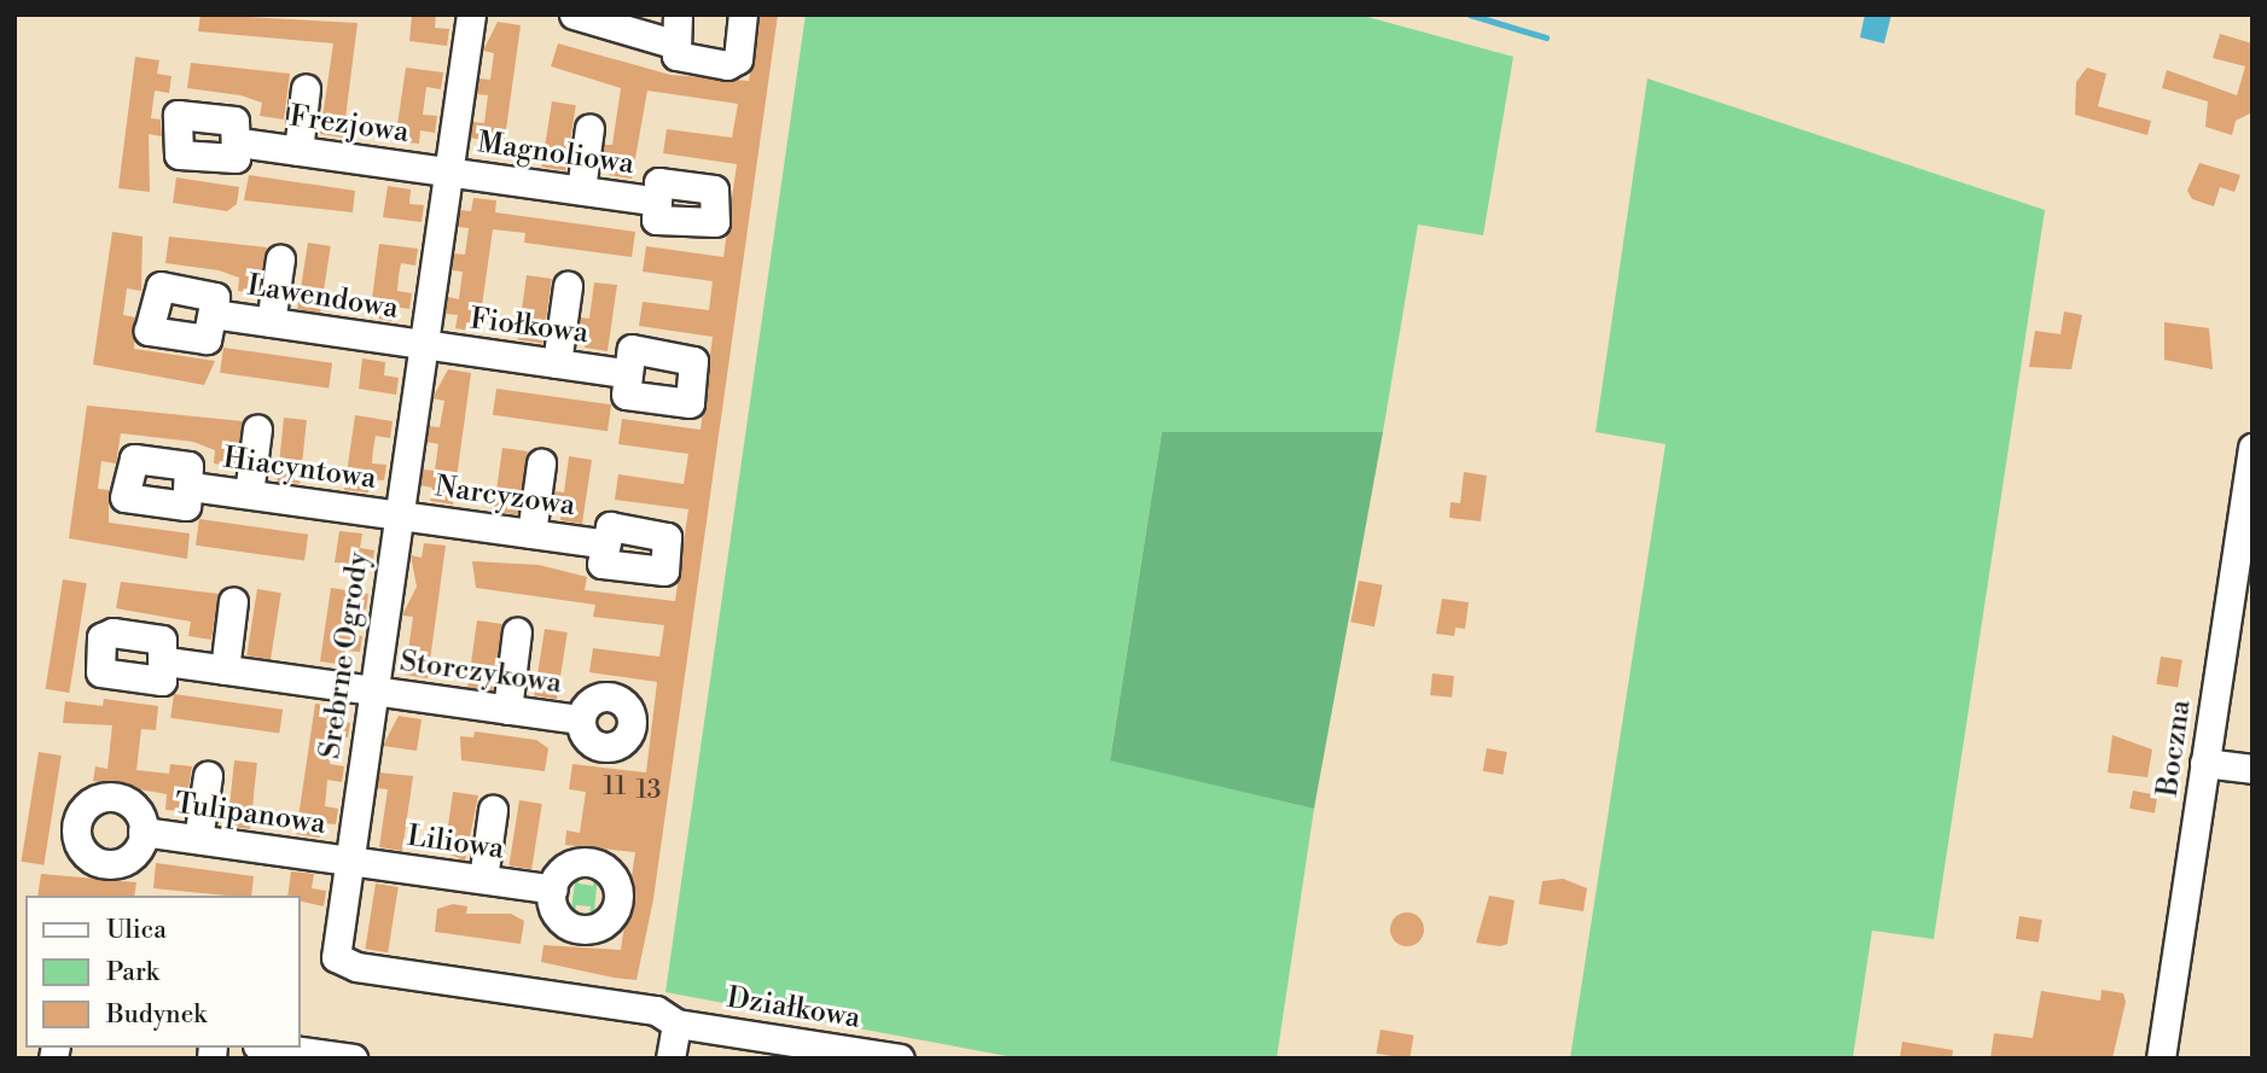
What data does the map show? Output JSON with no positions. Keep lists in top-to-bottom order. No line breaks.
{"streets":{"street":["Frezjowa","Magnoliowa","Lawendowa","Fiołkowa","Hiacyntowa","Narcyzowa","Srebrne Ogrody","Storczykowa","Boczna","Tulipanowa","Liliowa","Działkowa"]},"crossings":[["Frezjowa","Magnoliowa"],["Frezjowa","Srebrne Ogrody"],["Magnoliowa","Srebrne Ogrody"],["Lawendowa","Fiołkowa"],["Lawendowa","Srebrne Ogrody"],["Fiołkowa","Srebrne Ogrody"],["Hiacyntowa","Narcyzowa"],["Hiacyntowa","Srebrne Ogrody"],["Narcyzowa","Srebrne Ogrody"],["Srebrne Ogrody","Storczykowa"],["Srebrne Ogrody","Tulipanowa"],["Srebrne Ogrody","Liliowa"],["Srebrne Ogrody","Działkowa"],["Tulipanowa","Liliowa"]],"house_numbers":["11","13"],"legend":["Ulica","Park","Budynek"]}
